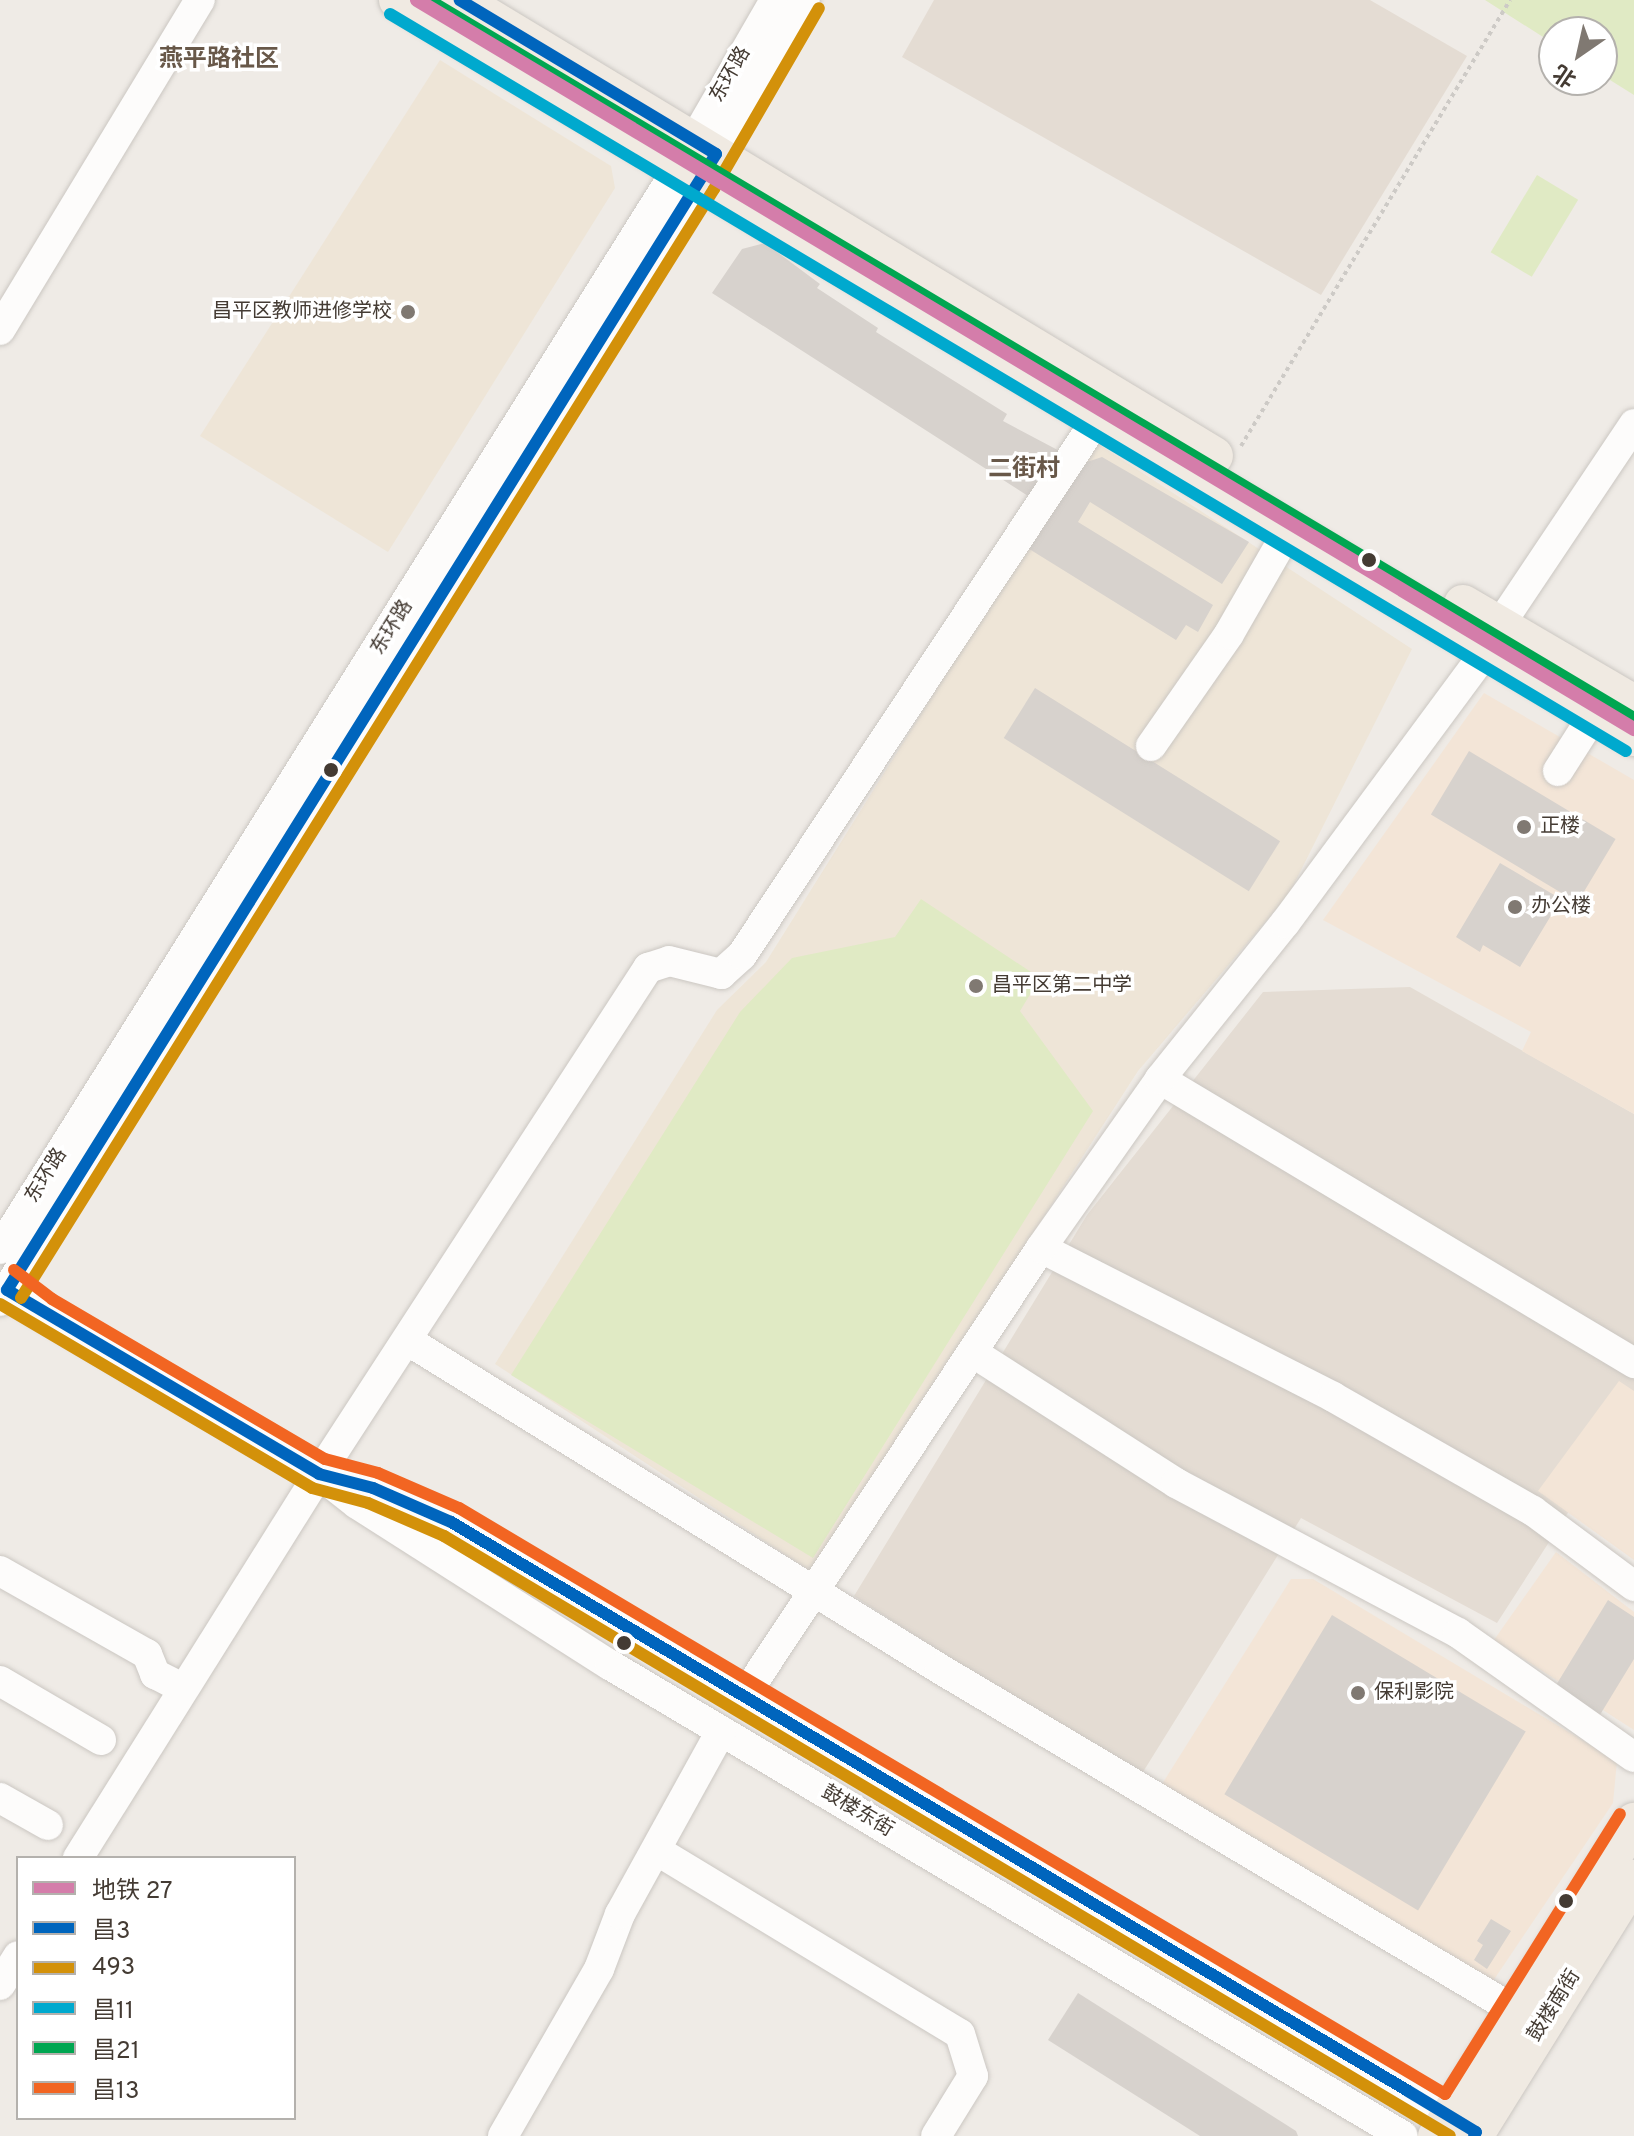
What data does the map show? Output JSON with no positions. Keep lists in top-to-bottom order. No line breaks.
{"streets":{"main road":["鼓楼南街"],"street":["东环路","鼓楼东街"]},"crossings":[["东环路","鼓楼东街"],["鼓楼东街","鼓楼南街"]],"districts":["燕平路社区","二街村"],"places":["昌平区教师进修学校","正楼","办公楼","昌平区第二中学","保利影院"],"lines":["metro line 27","transit line 昌3","transit line 昌21","transit line 493","transit line 昌11","transit line 昌13"],"legend":["地铁 27","昌3","493","昌11","昌21","昌13"],"north":"bottom left"}
